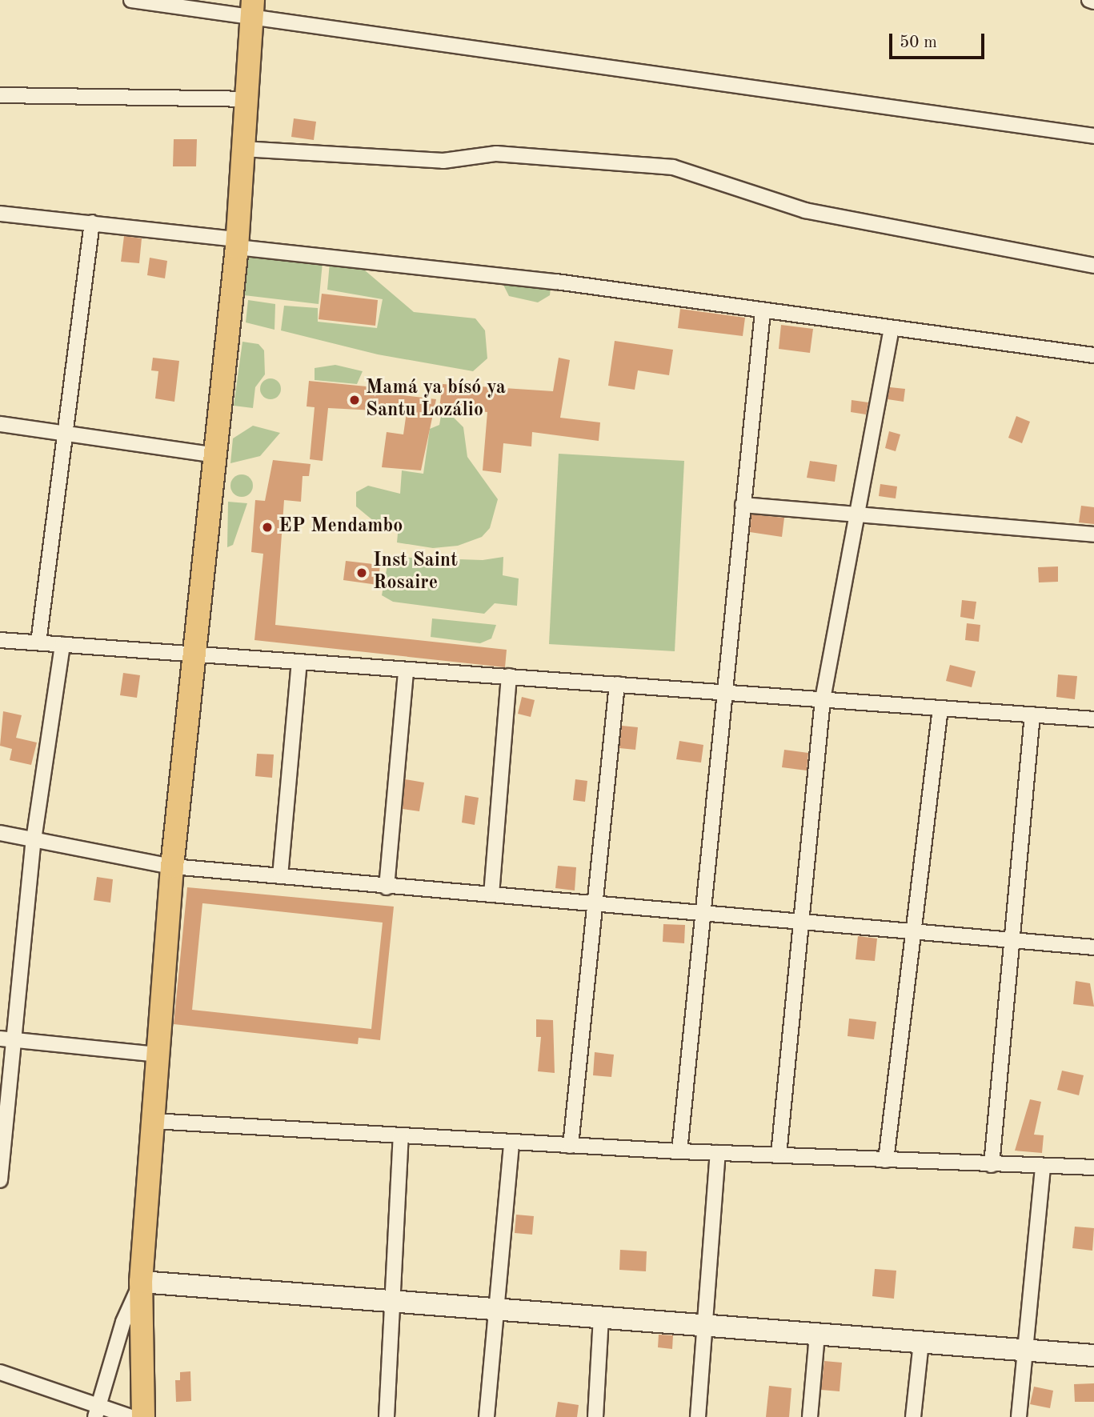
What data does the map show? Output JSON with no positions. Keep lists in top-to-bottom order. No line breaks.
{"places":["Mamá ya bísó ya Santu Lozálio","EP Mendambo","Inst Saint Rosaire"],"scale_bar":"50 m"}
